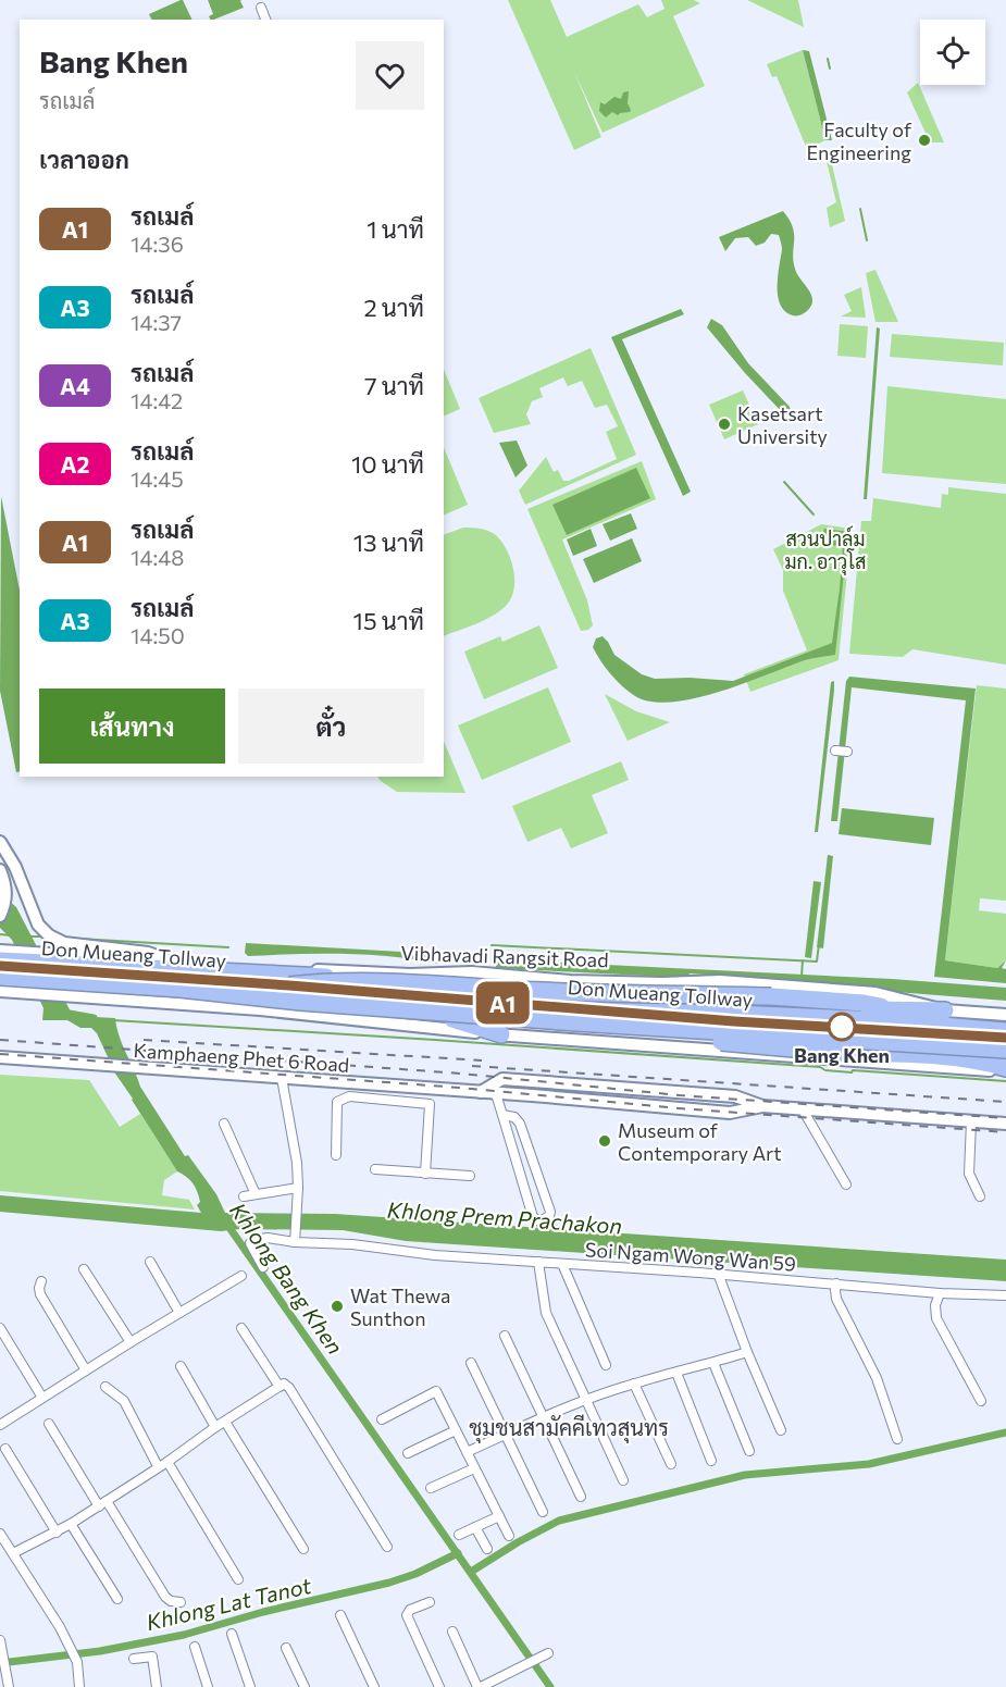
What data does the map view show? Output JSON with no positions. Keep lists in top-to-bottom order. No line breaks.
{"streets":{"highway":["Don Mueang Tollway","Vibhavadi Rangsit Road"],"main road":["Kamphaeng Phet 6 Road"],"street":["Soi Ngam Wong Wan 59"]},"districts":["ชุมชนสามัคคีเทวสุนทร"],"water":["Khlong Prem Prachakon","Khlong Bang Khen","Khlong Lat Tanot"],"parks":["สวนปาล์ม มก. อาวุโส"],"places":["Faculty of Engineering","Kasetsart University","Bang Khen","Museum of Contemporary Art","Wat Thewa Sunthon"],"lines":["bus line A1"],"page":{"on_map":"A1","heading":[["Bang Khen","รถเมล์"],"เวลาออก"],"list":[{"mark":"A1","name":"รถเมล์","note":"14:36","value":"1 นาที"},{"mark":"A3","name":"รถเมล์","note":"14:37","value":"2 นาที"},{"mark":"A4","name":"รถเมล์","note":"14:42","value":"7 นาที"},{"mark":"A2","name":"รถเมล์","note":"14:45","value":"10 นาที"},{"mark":"A1","name":"รถเมล์","note":"14:48","value":"13 นาที"},{"mark":"A3","name":"รถเมล์","note":"14:50","value":"15 นาที"}],"buttons":["เส้นทาง","ตั๋ว"]}}
